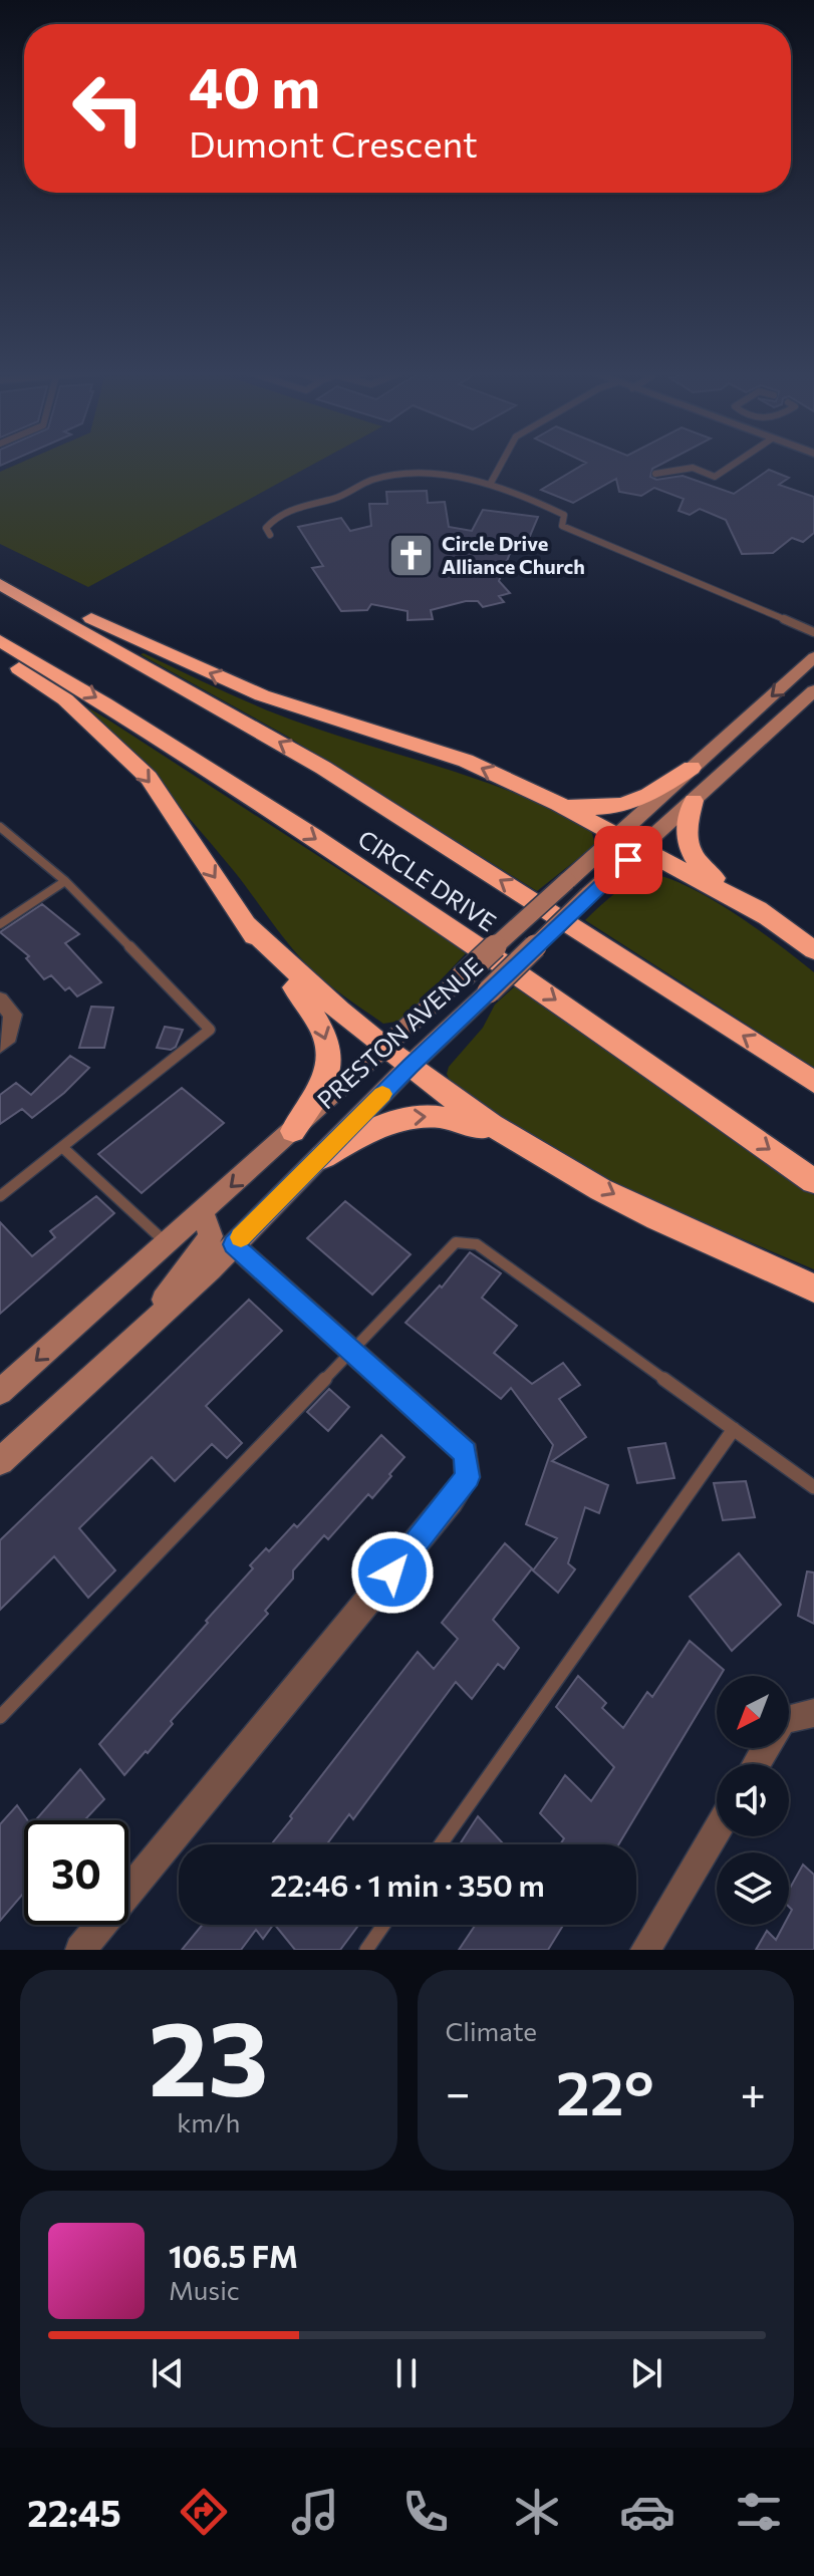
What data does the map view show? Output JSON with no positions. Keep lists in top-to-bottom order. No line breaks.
{"streets":{"highway":["CIRCLE DRIVE"],"main road":["PRESTON AVENUE"]},"places":{"church":["Circle Drive Alliance Church"]},"north":"bottom left","page":{"turn":["40 m","Dumont Crescent"],"limit":"30","trip":"22:46 · 1 min · 350 m","tile":[["23","km/h"],"Climate"],"heat":["−","22°","+"],"song":["106.5 FM","Music"],"tabs":"22:45"}}
